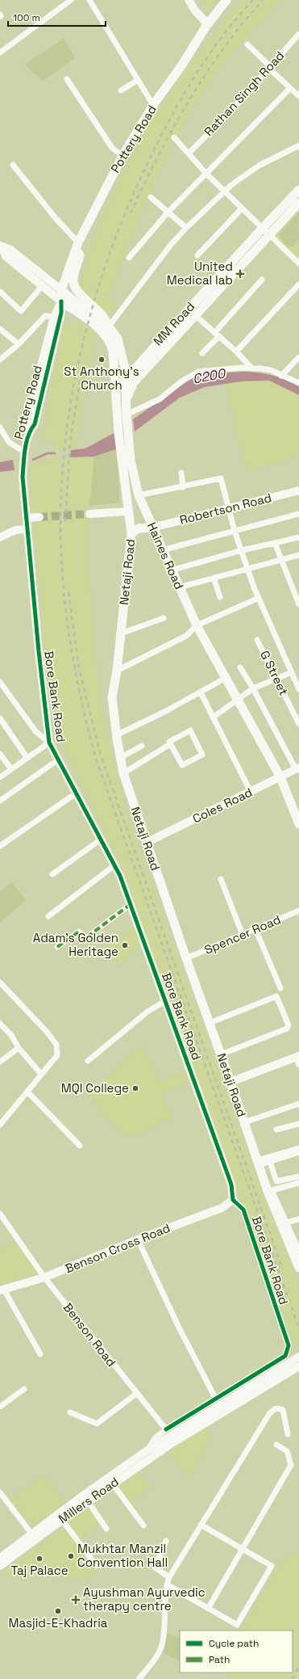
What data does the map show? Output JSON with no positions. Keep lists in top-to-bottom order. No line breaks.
{"streets":{"main road":["Pottery Road","MM Road","Haines Road","Netaji Road"],"street":["Rathan Singh Road","Robertson Road","G Street","Bore Bank Road","Coles Road","Spencer Road","Benson Cross Road","Benson Road","Millers Road"]},"crossings":[["Pottery Road","Haines Road"],["Pottery Road","Bore Bank Road"],["MM Road","Haines Road"],["MM Road","Netaji Road"],["Robertson Road","Haines Road"],["Haines Road","Coles Road"],["Netaji Road","Coles Road"],["Netaji Road","Spencer Road"],["Bore Bank Road","Benson Cross Road"],["Bore Bank Road","Benson Road"],["Benson Cross Road","Benson Road"]],"water":["C200"],"places":{"health":["United Medical lab","Ayushman Ayurvedic therapy centre"],"other":["St Anthony's Church","Adam's Golden Heritage","MQI College","Mukhtar Manzil Convention Hall","Taj Palace","Masjid-E-Khadria"]},"legend":["Cycle path","Path"],"scale_bar":"100 m"}
